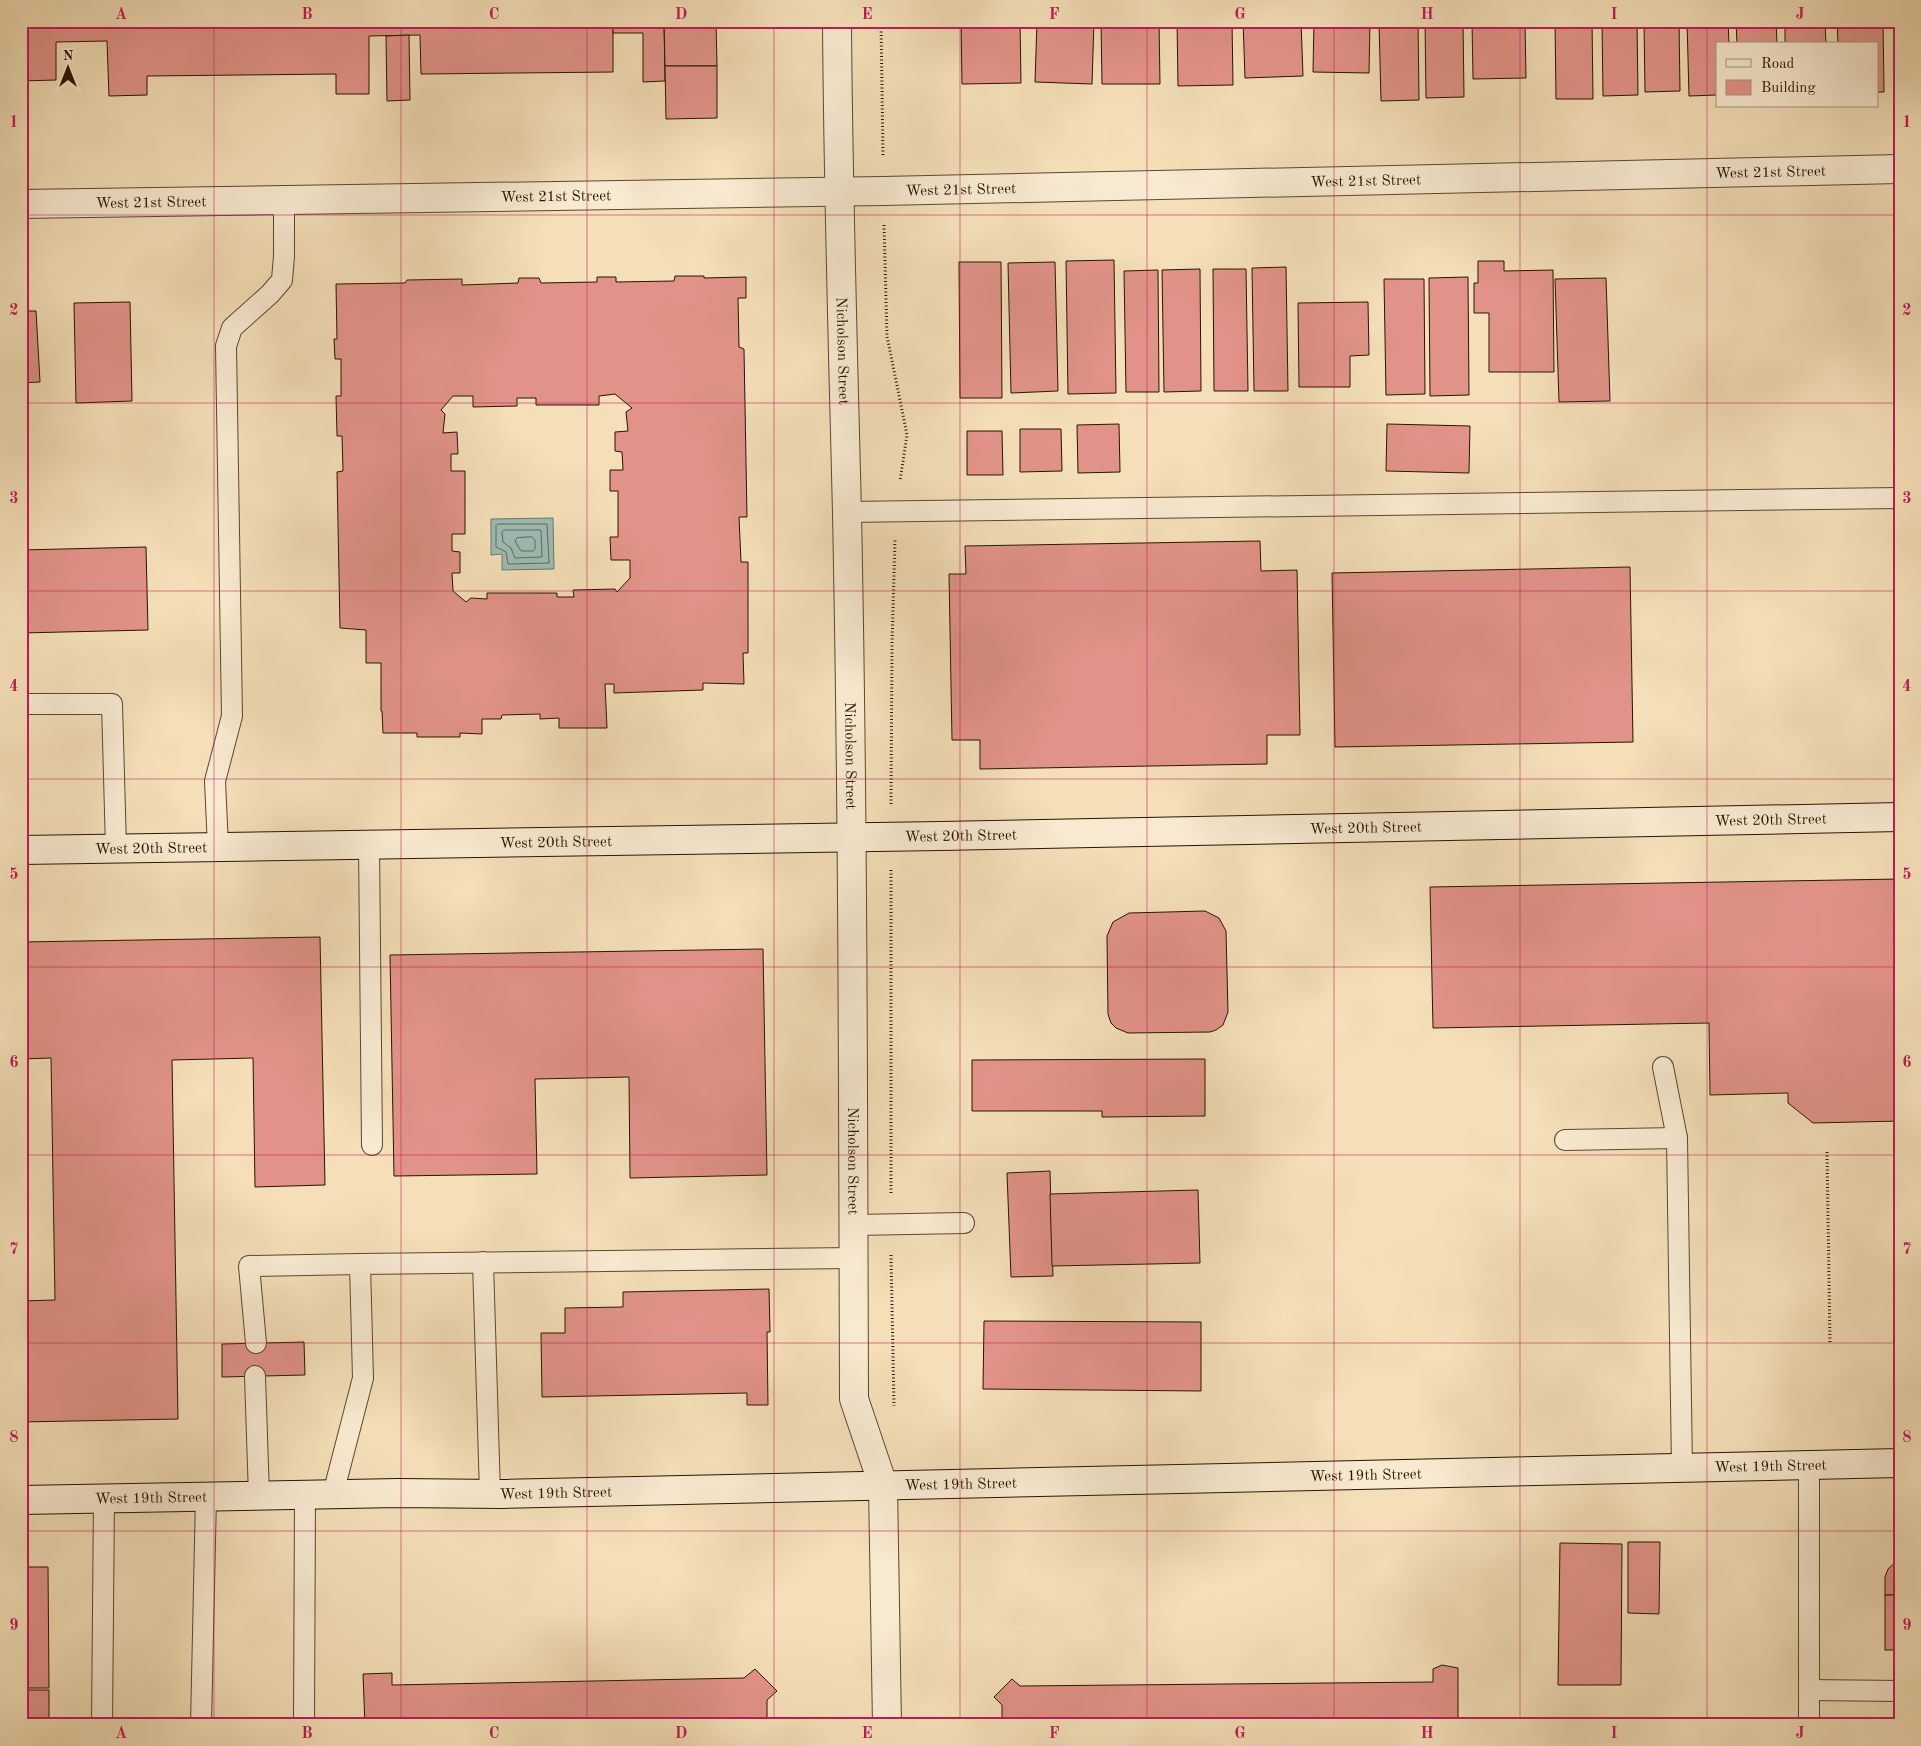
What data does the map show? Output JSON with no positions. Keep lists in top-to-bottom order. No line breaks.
{"streets":{"street":["West 21st Street","Nicholson Street","West 20th Street","West 19th Street"]},"crossings":[["West 21st Street","Nicholson Street"],["Nicholson Street","West 20th Street"],["Nicholson Street","West 19th Street"]],"legend":["Road","Building"],"north":"top","grid":{"columns":["A","B","C","D","E","F","G","H","I","J"],"rows":["1","2","3","4","5","6","7","8","9"]}}
